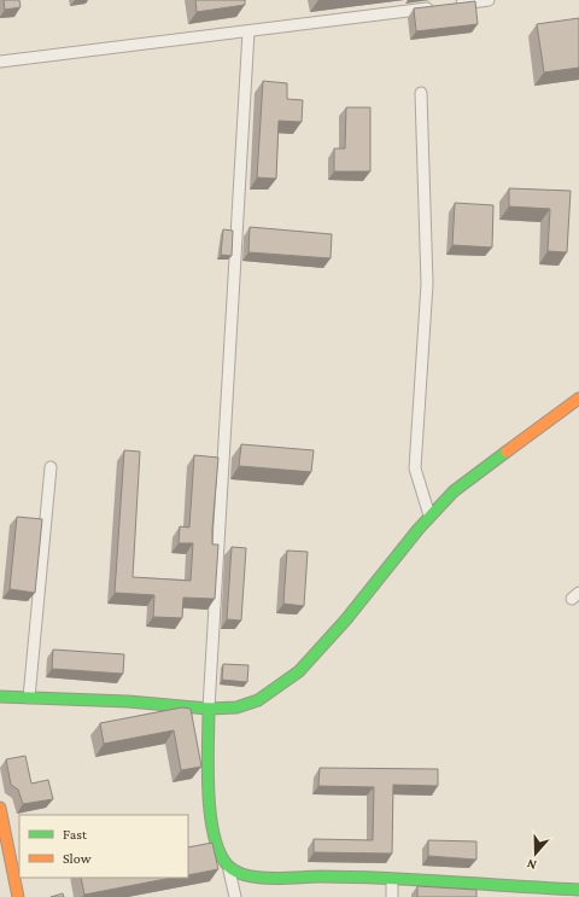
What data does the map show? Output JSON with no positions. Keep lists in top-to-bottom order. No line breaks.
{"legend":["Fast","Slow"],"north":"bottom"}
